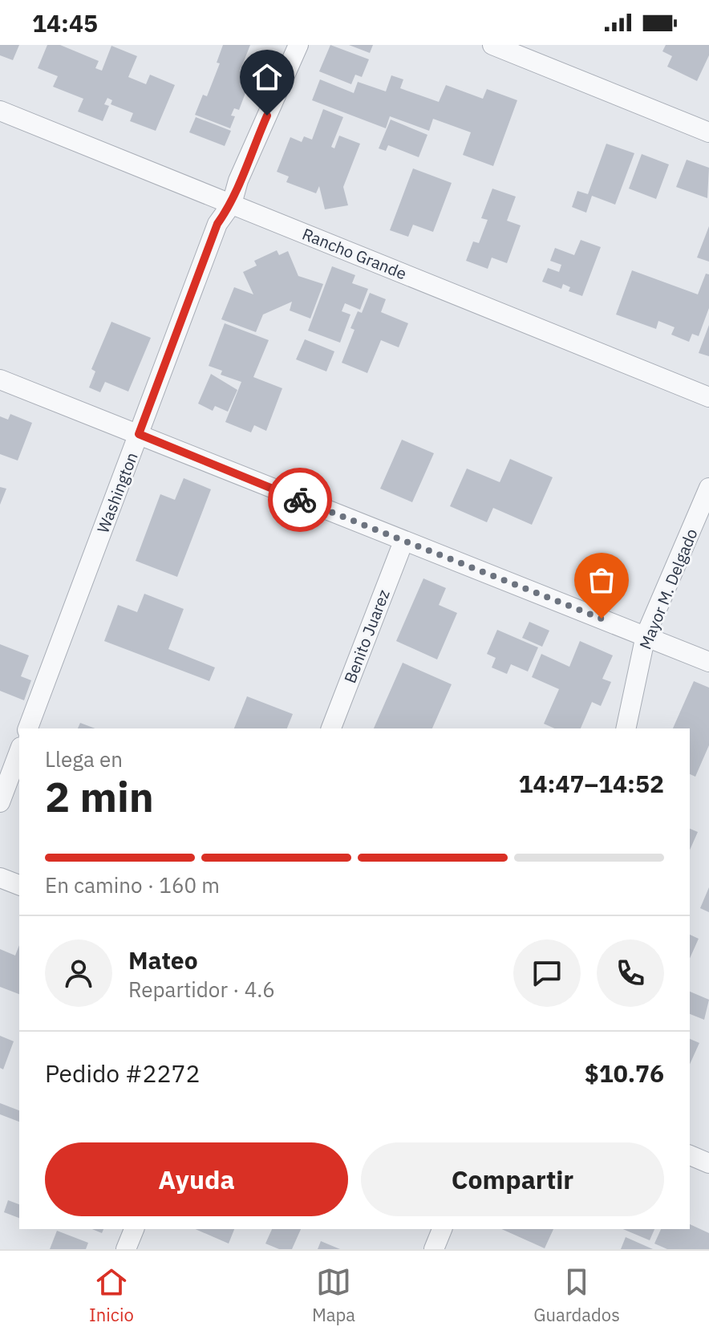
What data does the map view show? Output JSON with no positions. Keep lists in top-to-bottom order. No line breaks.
{"streets":{"street":["Rancho Grande","Washington","Mayor M. Delgado","Benito Juarez"]},"crossings":[["Rancho Grande","Washington"]],"page":{"status":"14:45","heading":["2 min","Llega en","14:47–14:52"],"panel":["Mateo","Repartidor · 4.6","Pedido #2272","$10.76"],"bar":"En camino · 160 m","buttons":["Ayuda","Compartir"],"tabs":["Inicio","Mapa","Guardados"]}}
